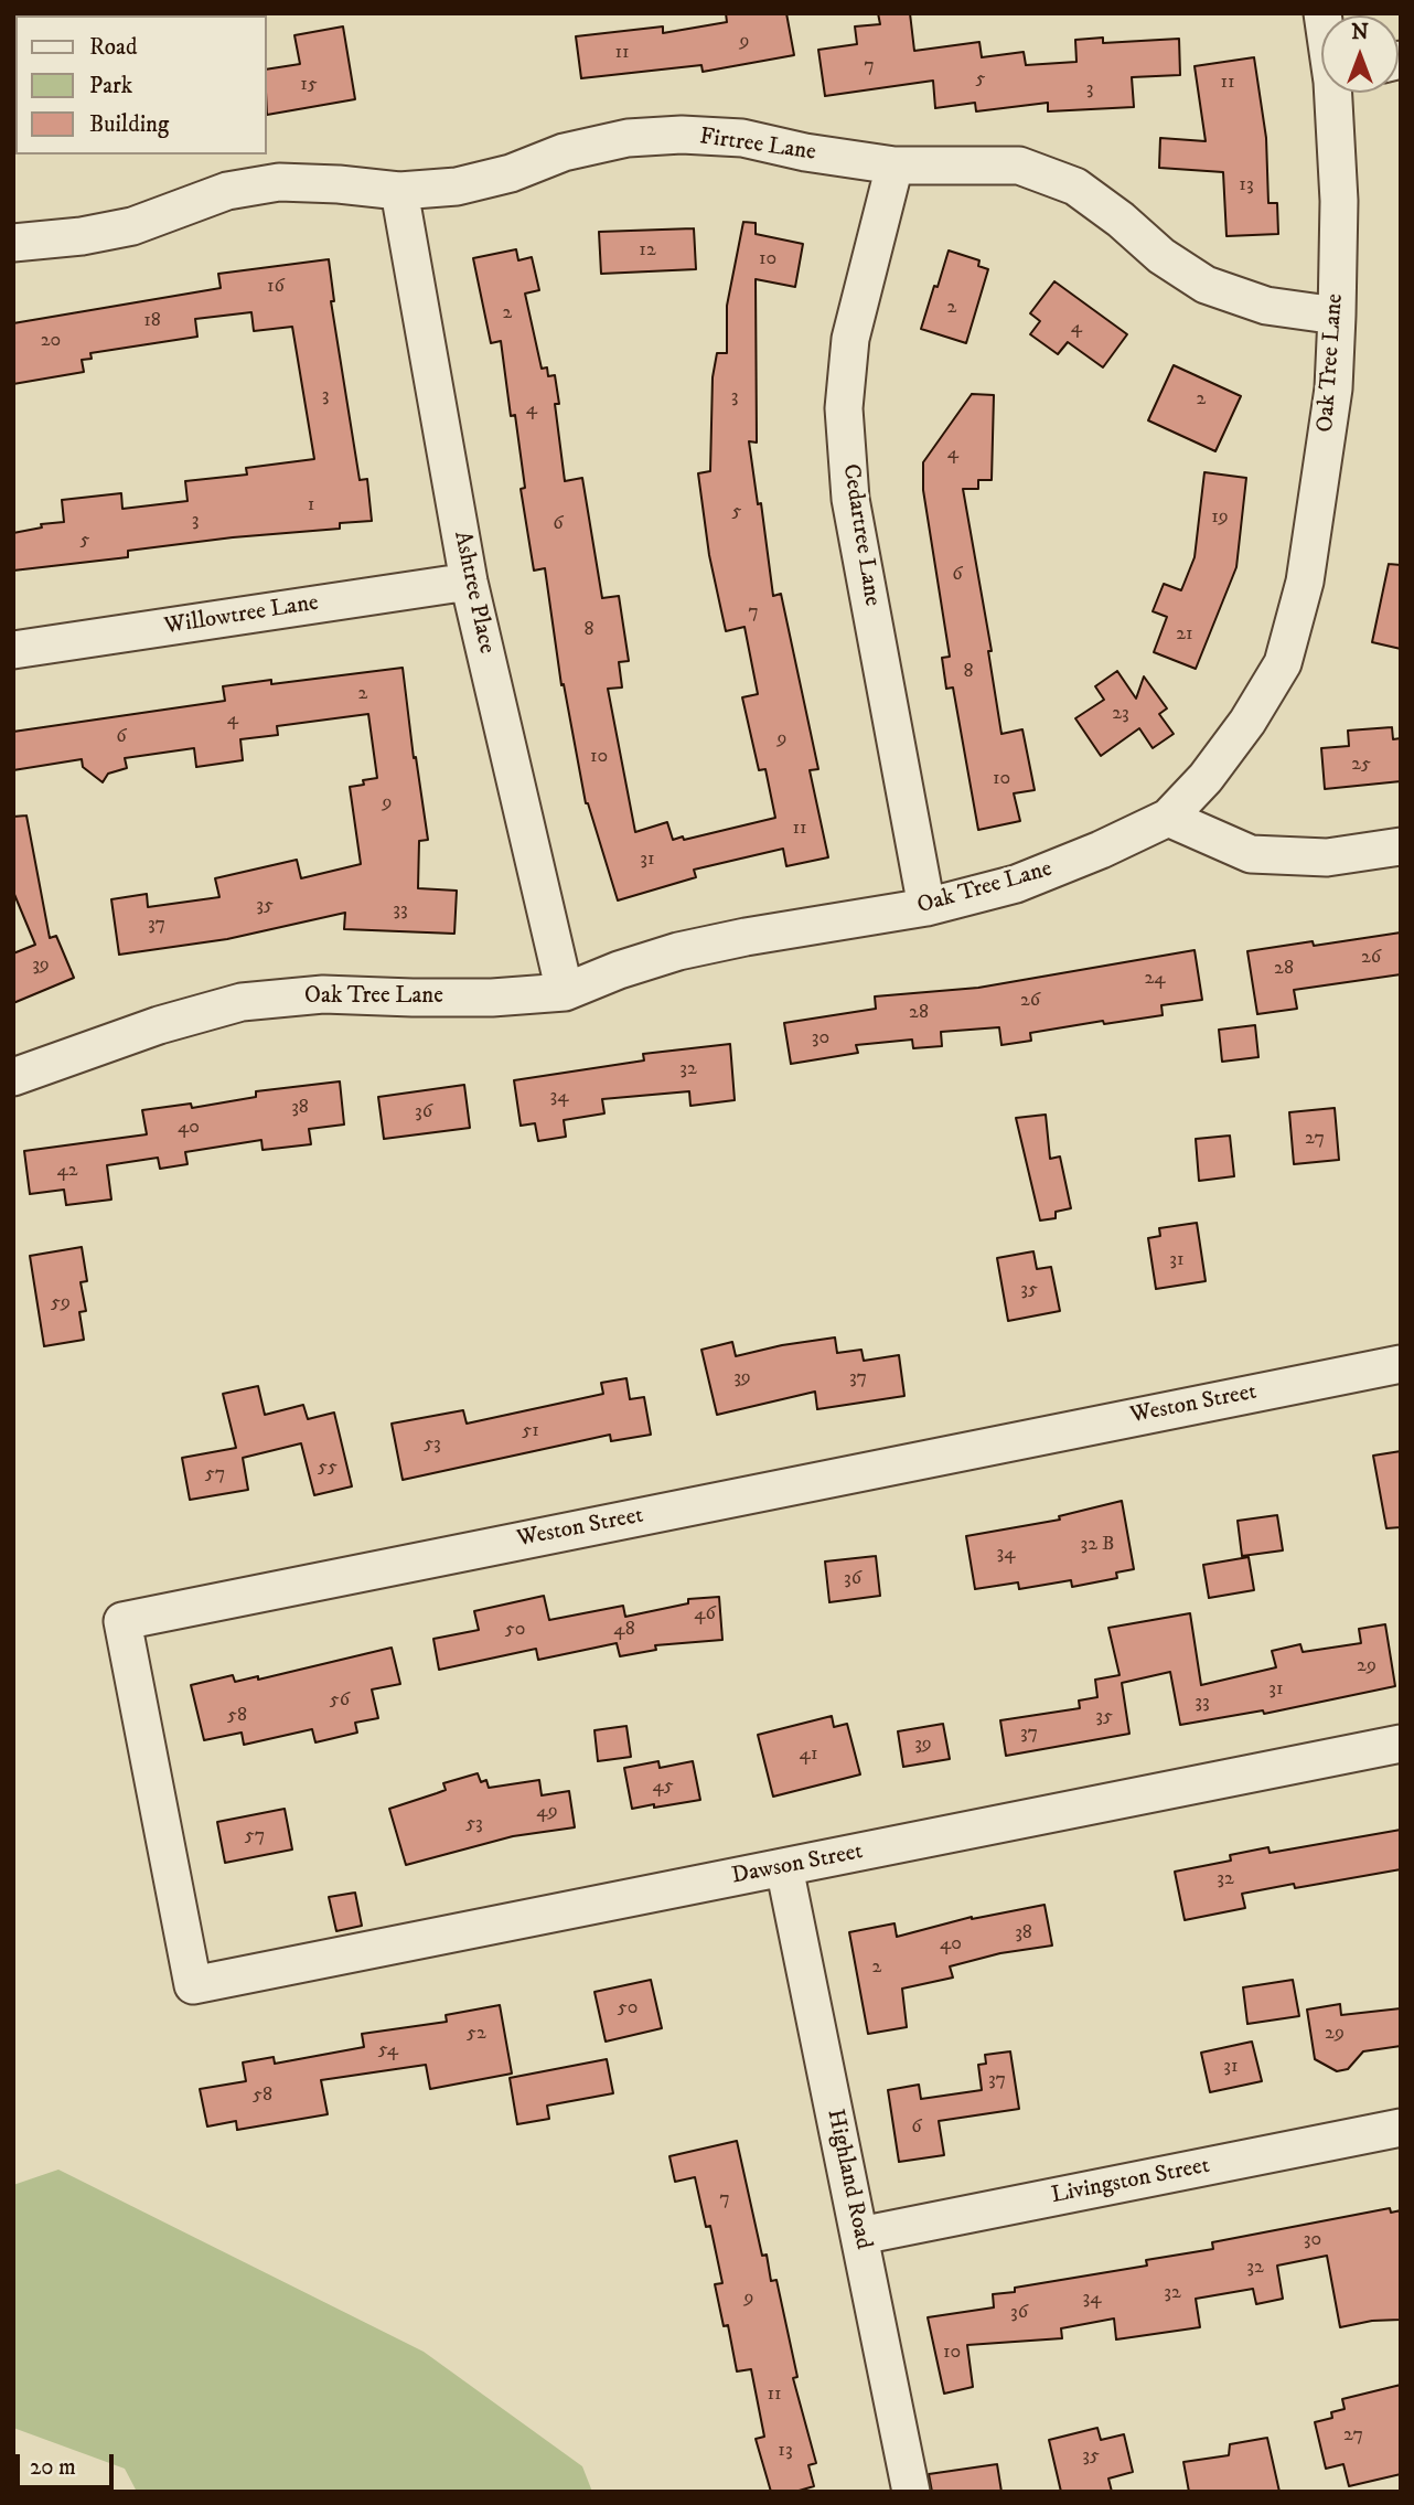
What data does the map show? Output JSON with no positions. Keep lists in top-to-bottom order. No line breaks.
{"streets":{"street":["Firtree Lane","Oak Tree Lane","Cedartree Lane","Ashtree Place","Willowtree Lane","Weston Street","Dawson Street","Highland Road","Livingston Street"]},"crossings":[["Firtree Lane","Oak Tree Lane"],["Firtree Lane","Cedartree Lane"],["Firtree Lane","Ashtree Place"],["Oak Tree Lane","Cedartree Lane"],["Oak Tree Lane","Ashtree Place"],["Ashtree Place","Willowtree Lane"],["Weston Street","Dawson Street"],["Dawson Street","Highland Road"],["Highland Road","Livingston Street"]],"house_numbers":["9","11","7","5","11","15","3","13","12","10","16","2","2","18","4","20","3","3","2","4","4","1","5","19","3","6","5","6","7","8","21","8","2","23","4","6","9","10","25","10","9","11","31","35","33","37","26","39","28","24","26","28","30","32","34","38","36","40","27","42","31","35","59","39","37","51","53","55","57","32 B","34","36","46","50","48","29","31","56","33","58","35","37","39","41","45","49","53","57","32","38","40","2","50","52","29","54","31","37","58","6","7","30","32","32","9","34","36","10","11","27","13","35"],"legend":["Road","Park","Building"],"scale_bar":"20 m","north":"top"}
